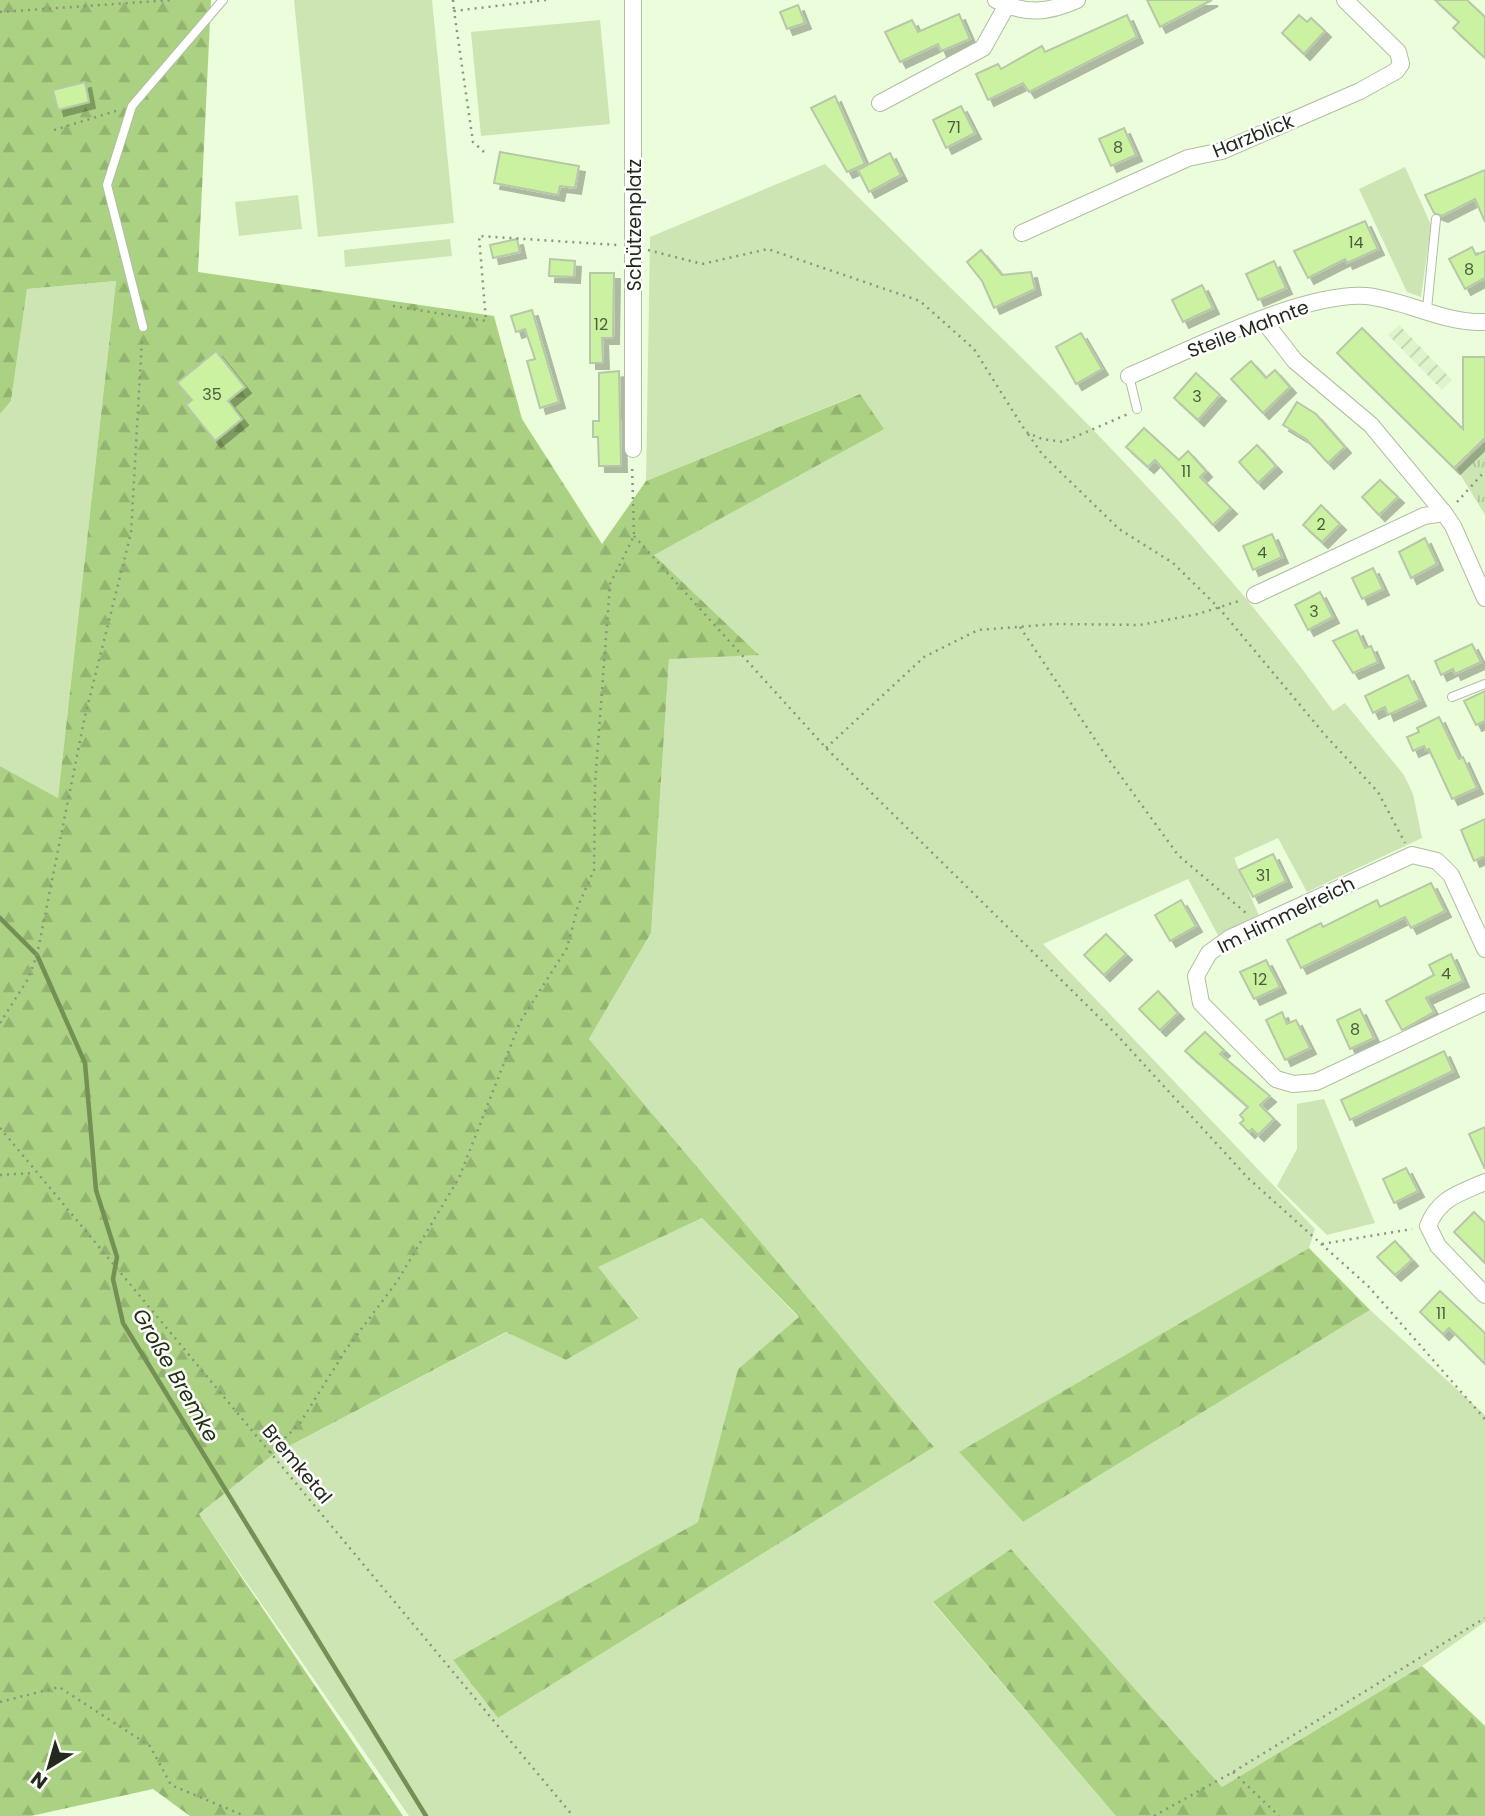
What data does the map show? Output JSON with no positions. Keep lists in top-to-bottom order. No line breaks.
{"streets":{"street":["Harzblick","Schützenplatz","Steile Mahnte","Im Himmelreich"],"path":["Bremketal"]},"water":["Große Bremke"],"house_numbers":["71","8","14","8","12","35","3","11","2","4","3","31","4","12","8","11"],"north":"bottom left"}
